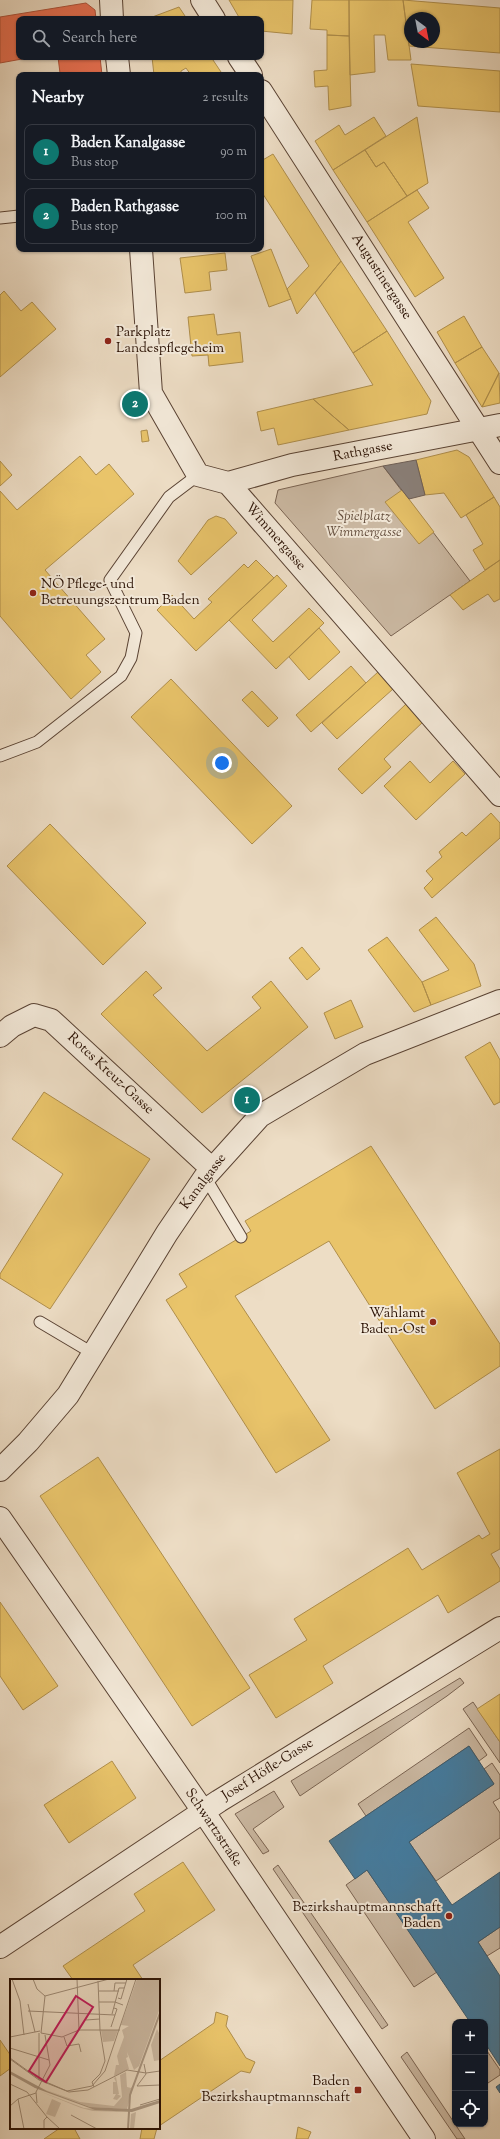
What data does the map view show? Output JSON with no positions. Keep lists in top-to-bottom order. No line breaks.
{"streets":{"street":["Augustinergasse","Rathgasse","Wimmergasse","Rotes Kreuz-Gasse","Kanalgasse","Josef Höfle-Gasse","Schwartzstraße"]},"crossings":[["Augustinergasse","Rathgasse"],["Rathgasse","Wimmergasse"],["Rotes Kreuz-Gasse","Kanalgasse"],["Josef Höfle-Gasse","Schwartzstraße"]],"parks":["Spielplatz Wimmergasse"],"places":{"other":["Parkplatz Landespflegeheim","NÖ Pflege- und Betreuungszentrum Baden","Wählamt Baden-Ost","Bezirkshauptmannschaft Baden"],"transit":["Baden Bezirkshauptmannschaft"]},"north":"bottom right","page":{"search":"Search here","heading":["Nearby","2 results"],"list":[{"mark":"1","name":"Baden Kanalgasse","note":"Bus stop","value":"90 m"},{"mark":"2","name":"Baden Rathgasse","note":"Bus stop","value":"100 m"}],"pins":["2","1"],"map_buttons":["+","−"]}}
